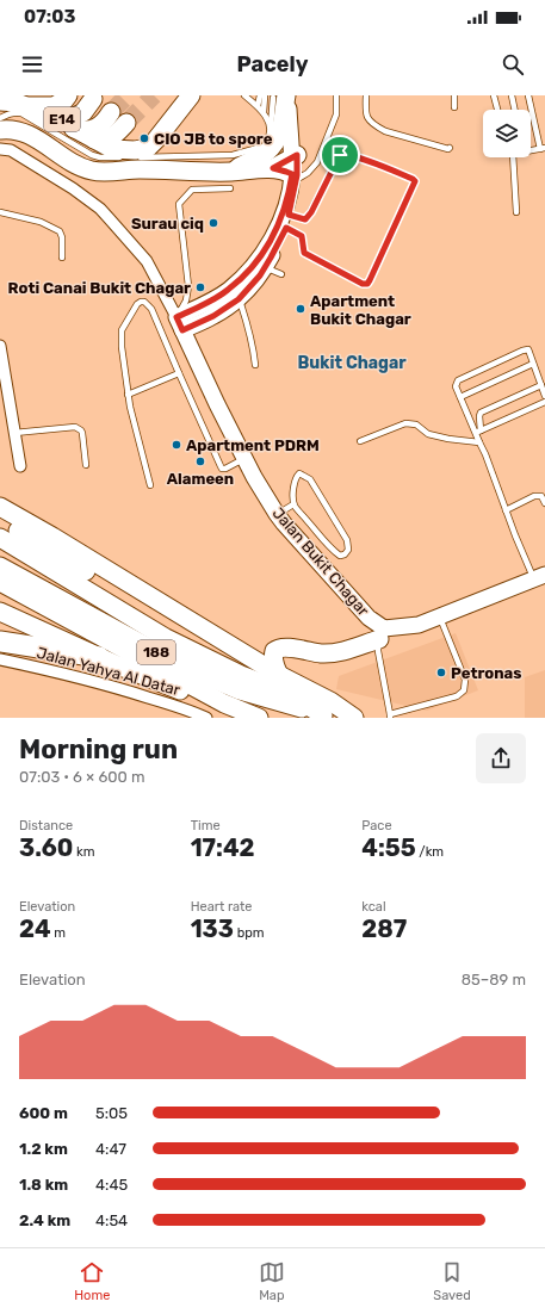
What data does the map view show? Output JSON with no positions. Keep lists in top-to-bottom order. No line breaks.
{"streets":{"main road":["E14","Jalan Bukit Chagar","188"],"street":["Jalan Yahya Al Datar"]},"districts":["Bukit Chagar"],"places":["CIO JB to spore","Surau ciq","Roti Canai Bukit Chagar","Apartment Bukit Chagar","Apartment PDRM","Alameen","Petronas"],"page":{"status":"07:03","header":"Pacely","heading":["Morning run","07:03 · 6 × 600 m"],"stats":[["Distance","3.60 km"],["Time","17:42"],["Pace","4:55 /km"],["Elevation","24 m"],["Heart rate","133 bpm"],["kcal","287"]],"chart":["Elevation","85–89 m"],"list":[{"name":"600 m","note":"5:05"},{"name":"1.2 km","note":"4:47"},{"name":"1.8 km","note":"4:45"},{"name":"2.4 km","note":"4:54"}],"tabs":["Home","Map","Saved"]}}
